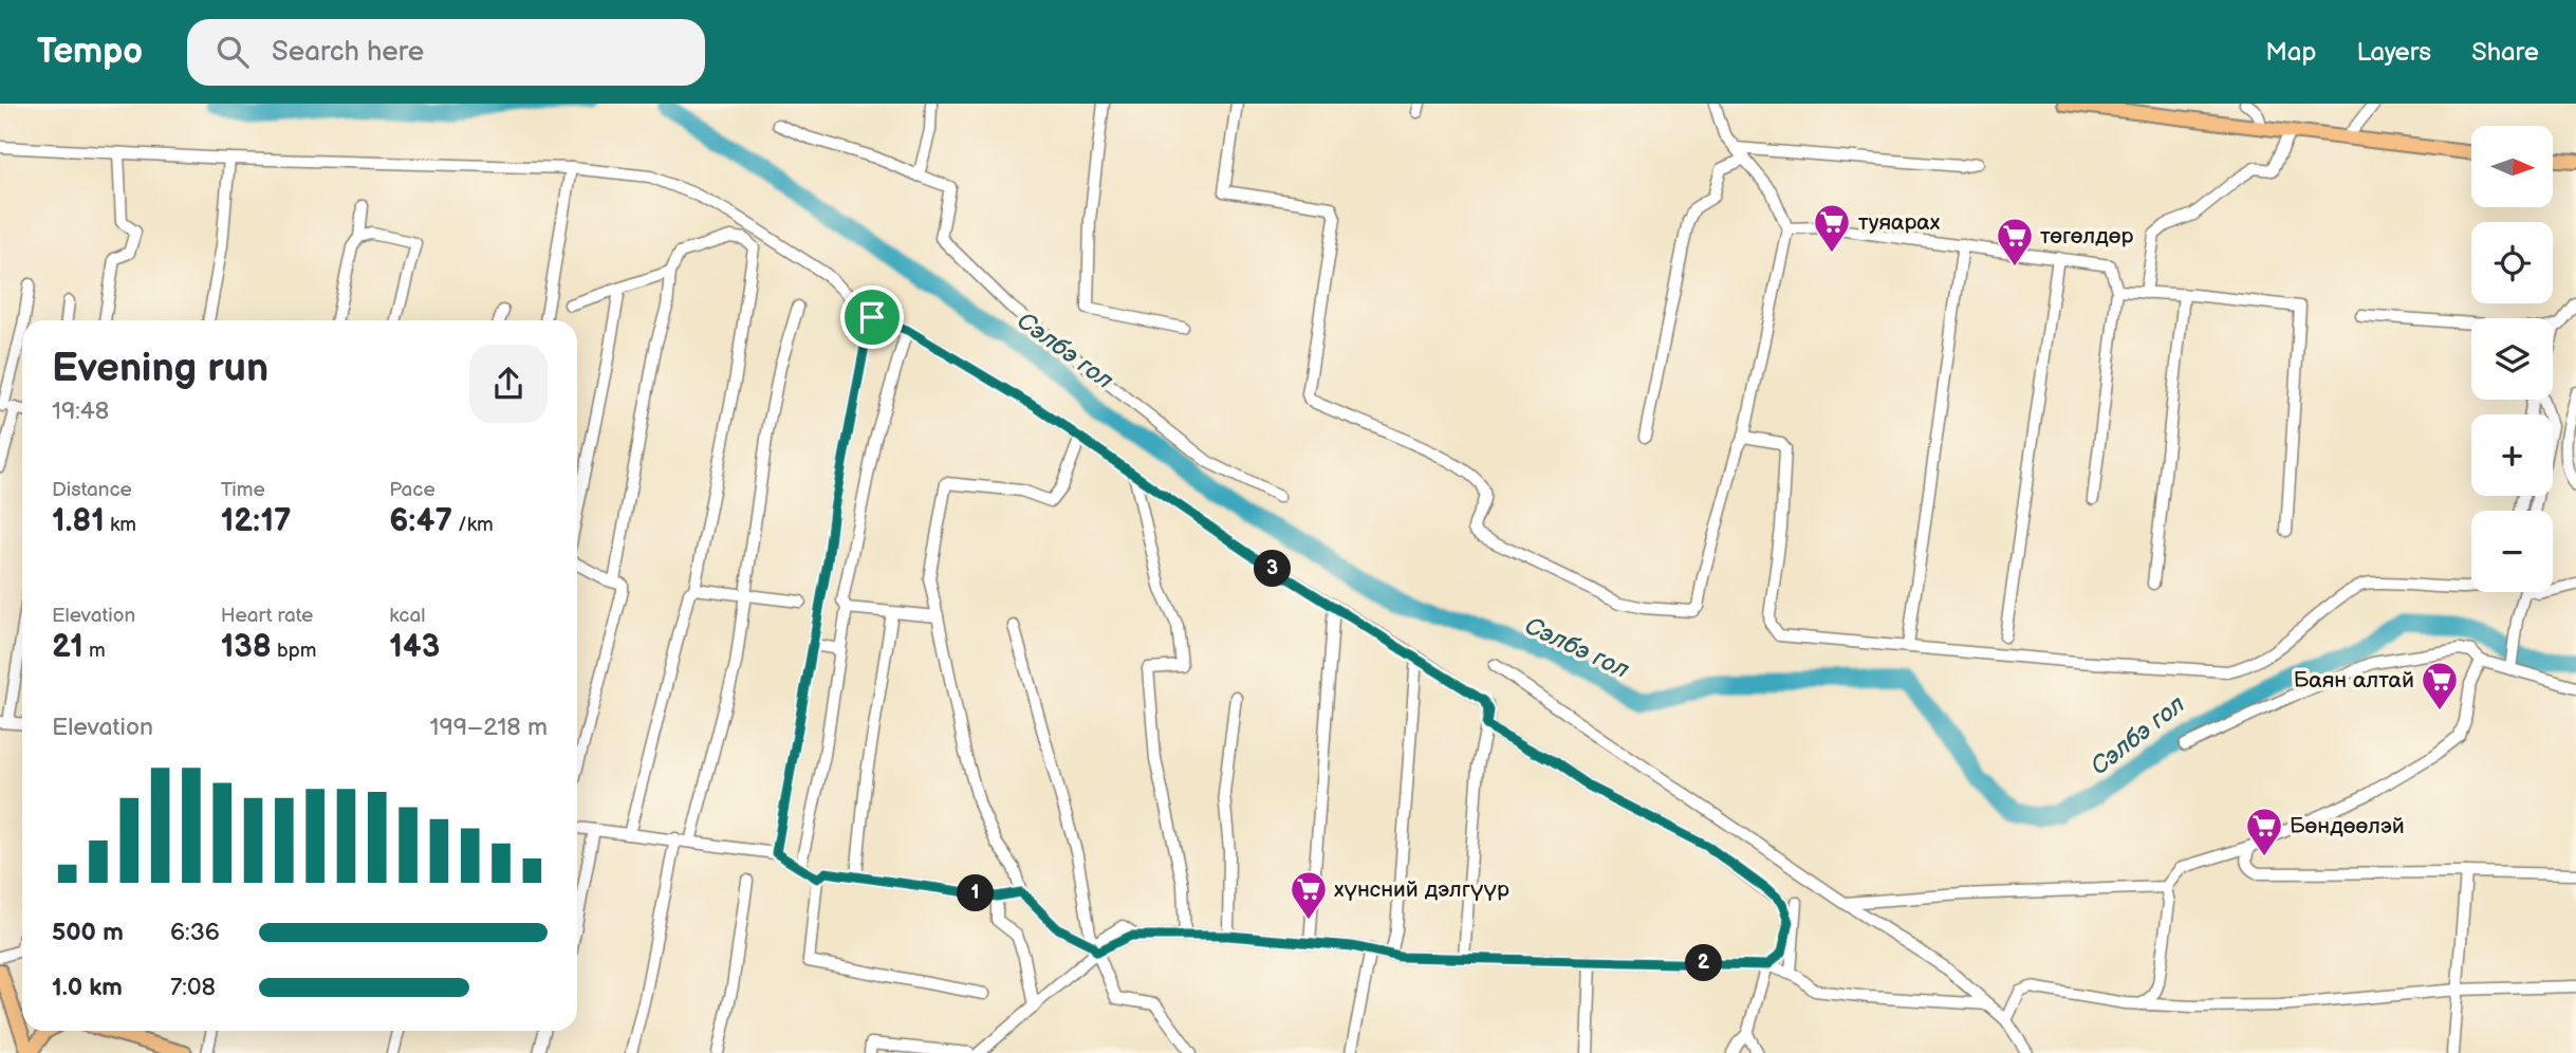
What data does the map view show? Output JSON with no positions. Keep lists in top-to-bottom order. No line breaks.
{"water":["Сэлбэ гол"],"places":{"supermarket":["туяарах","төгөлдөр","Баян алтай","Бөндөөлэй","хүнсний дэлгүүр"]},"north":"right","page":{"header":"Tempo","search":"Search here","nav":["Map","Layers","Share"],"map_buttons":["+","−"],"heading":["Evening run","19:48"],"stats":[["Distance","1.81 km"],["Time","12:17"],["Pace","6:47 /km"],["Elevation","21 m"],["Heart rate","138 bpm"],["kcal","143"]],"pins":["3","1","2"],"chart":["Elevation","199–218 m"],"list":[{"name":"500 m","note":"6:36"},{"name":"1.0 km","note":"7:08"}]}}
